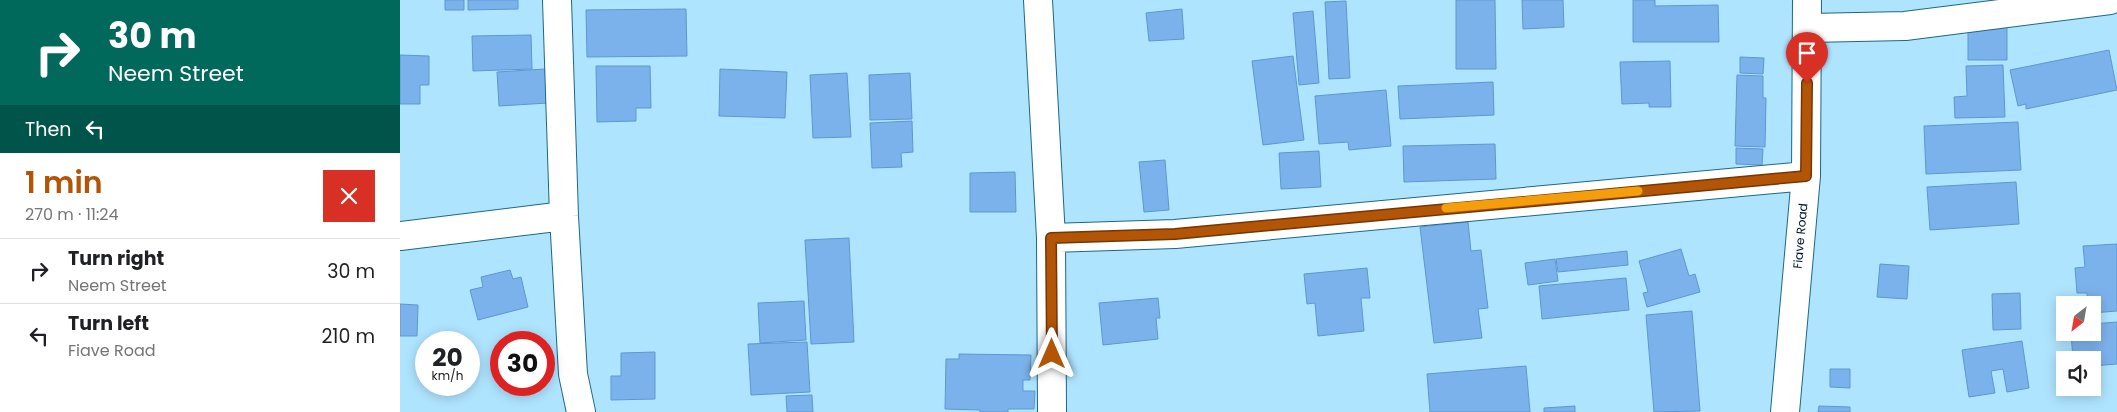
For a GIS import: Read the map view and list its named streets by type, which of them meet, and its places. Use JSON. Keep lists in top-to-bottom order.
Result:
{
  "streets": {
    "street": ["Fiave Road"]
  },
  "north": "bottom left",
  "page": {
    "turn": ["30 m", "Neem Street"],
    "then": "Then",
    "heading": ["1 min", "270 m · 11:24"],
    "list": [
      {
        "name": "Turn right",
        "note": "Neem Street",
        "value": "30 m"
      },
      {
        "name": "Turn left",
        "note": "Fiave Road",
        "value": "210 m"
      }
    ],
    "speed": "20 km/h",
    "limit": "30"
  }
}
